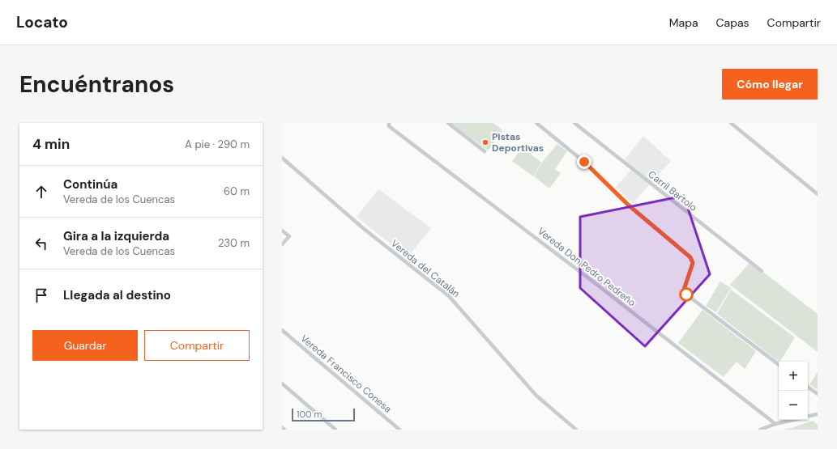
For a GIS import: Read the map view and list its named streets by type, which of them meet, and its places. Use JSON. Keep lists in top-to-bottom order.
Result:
{
  "streets": {
    "street": [
      "Carril Bartolo",
      "Vereda Don Pedro Pedreño",
      "Vereda del Catalán",
      "Vereda Francisco Conesa"
    ]
  },
  "places": ["Pistas Deportivas"],
  "scale_bar": "100 m",
  "page": {
    "header": "Locato",
    "nav": ["Mapa", "Capas", "Compartir"],
    "buttons": [
      "Cómo llegar",
      ["Guardar", "Compartir"]
    ],
    "title": "Encuéntranos",
    "heading": ["4 min", "A pie · 290 m"],
    "list": [
      ["Continúa", "Vereda de los Cuencas", "60 m"],
      ["Gira a la izquierda", "Vereda de los Cuencas", "230 m"],
      "Llegada al destino"
    ],
    "map_buttons": ["+", "−"],
    "scale": "100 m"
  }
}
